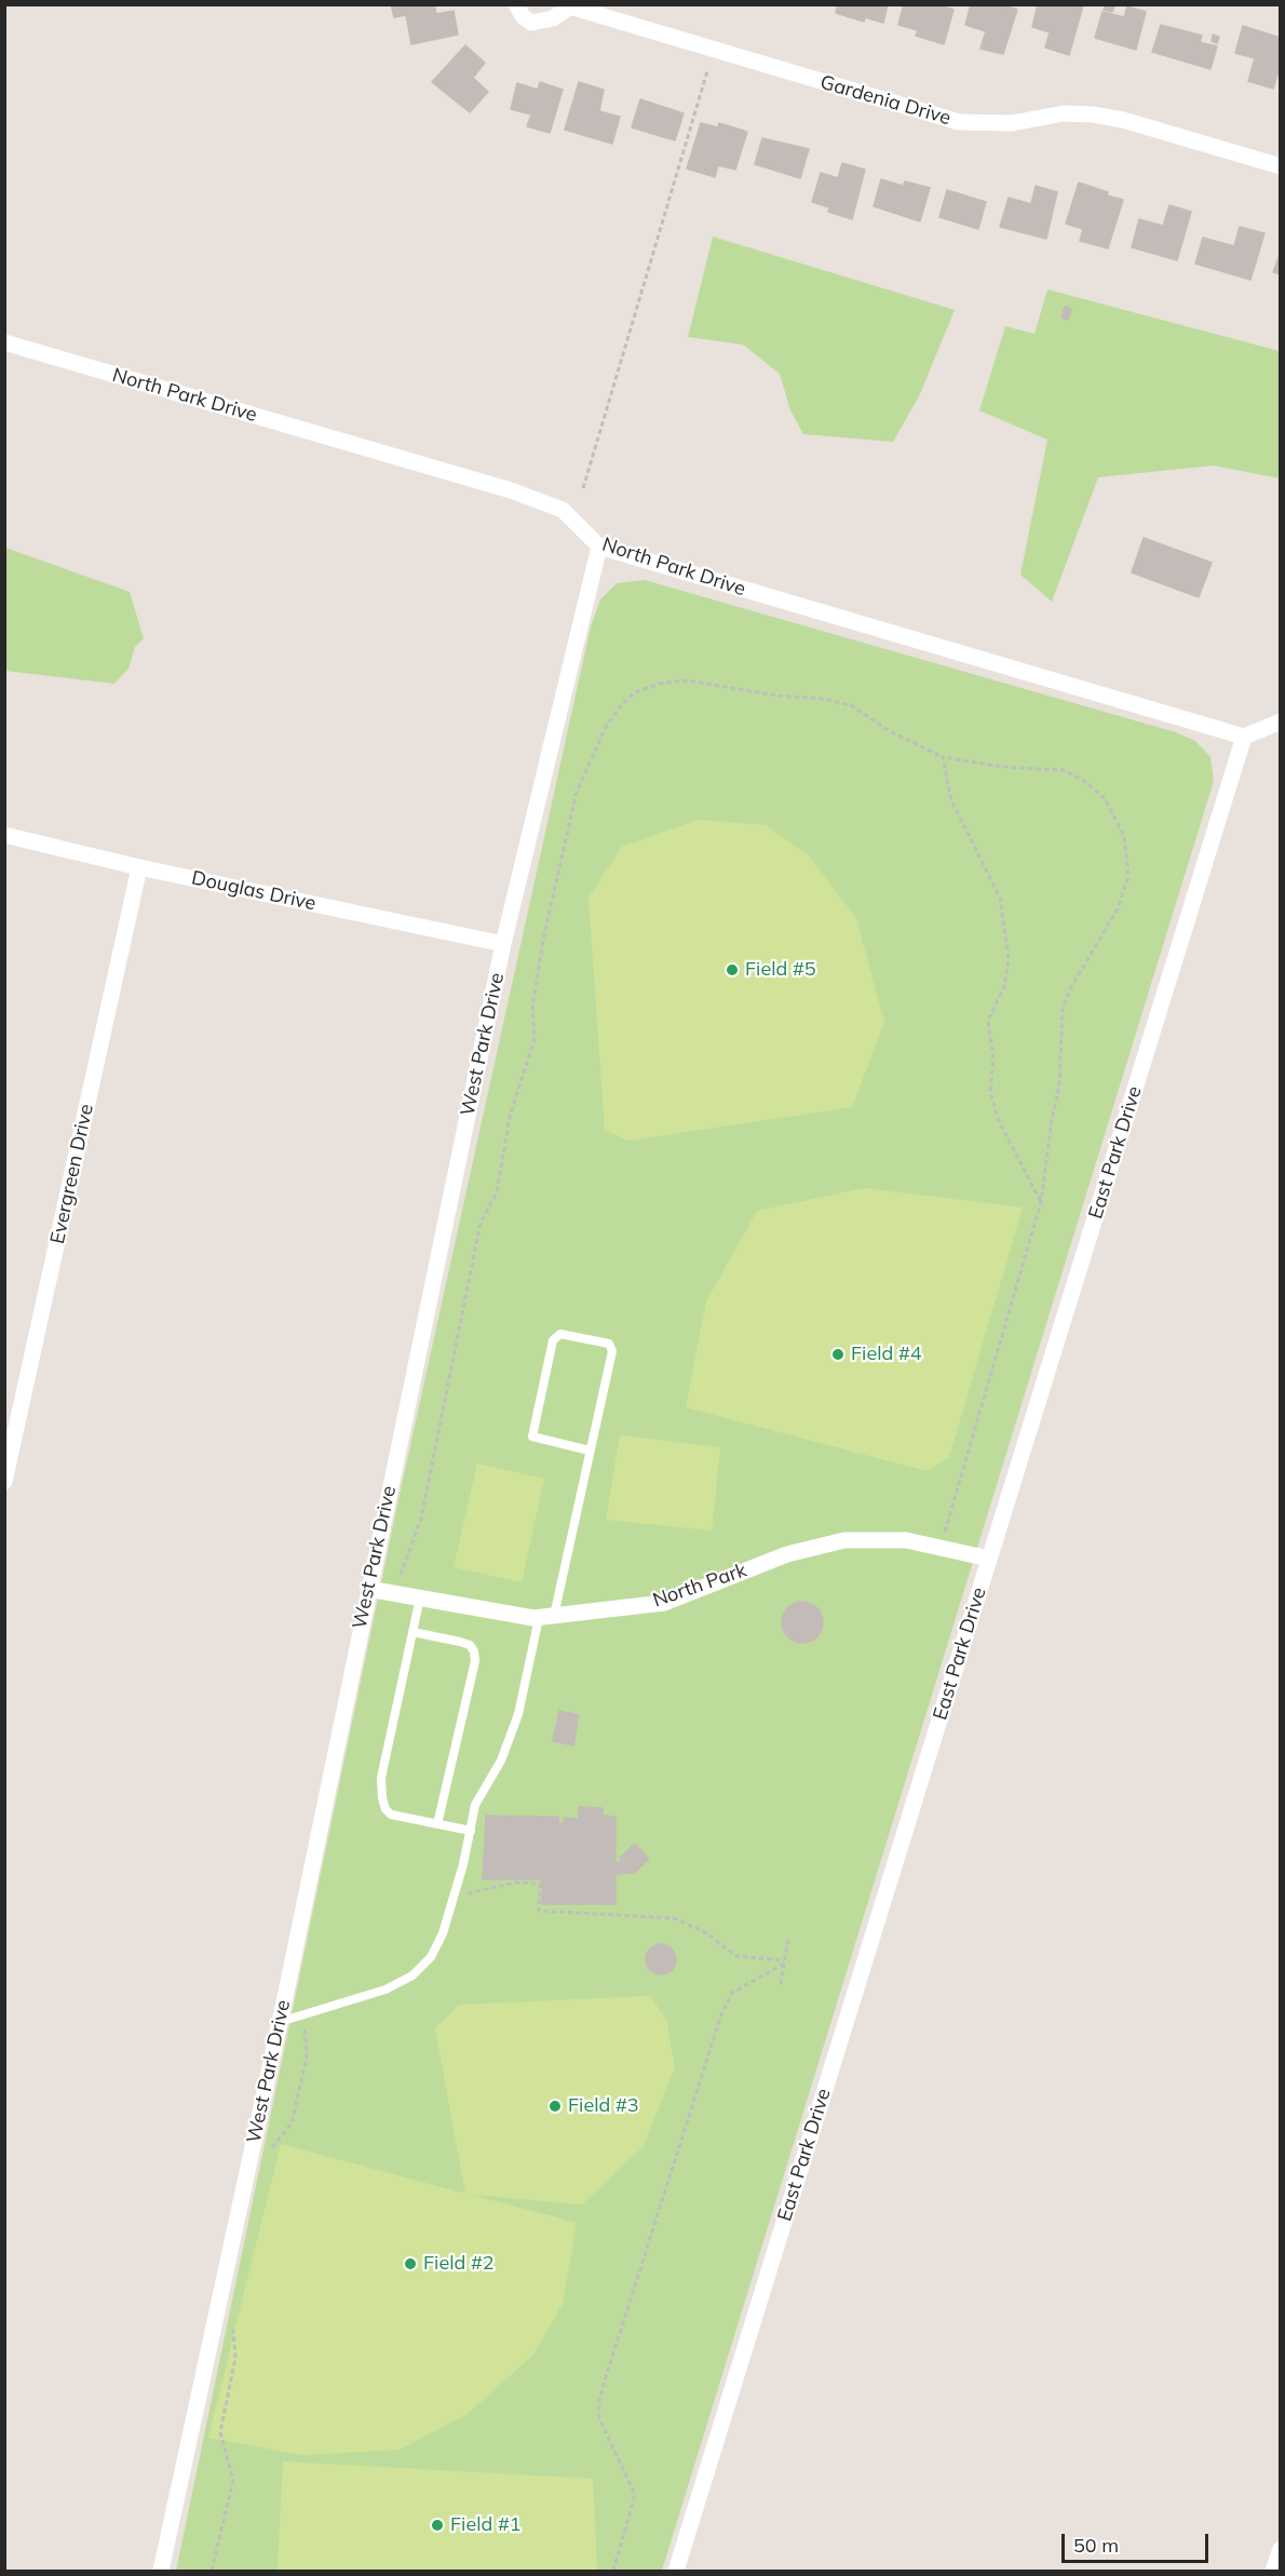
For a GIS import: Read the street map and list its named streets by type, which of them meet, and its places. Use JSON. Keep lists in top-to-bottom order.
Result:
{
  "streets": {
    "street": [
      "Gardenia Drive",
      "North Park Drive",
      "Douglas Drive",
      "West Park Drive",
      "East Park Drive",
      "Evergreen Drive",
      "North Park"
    ]
  },
  "crossings": [
    ["North Park Drive", "West Park Drive"],
    ["North Park Drive", "East Park Drive"],
    ["Douglas Drive", "West Park Drive"],
    ["Douglas Drive", "Evergreen Drive"],
    ["West Park Drive", "North Park"],
    ["East Park Drive", "North Park"]
  ],
  "places": [
    "Field #5",
    "Field #4",
    "Field #3",
    "Field #2",
    "Field #1"
  ],
  "scale_bar": "50 m"
}
